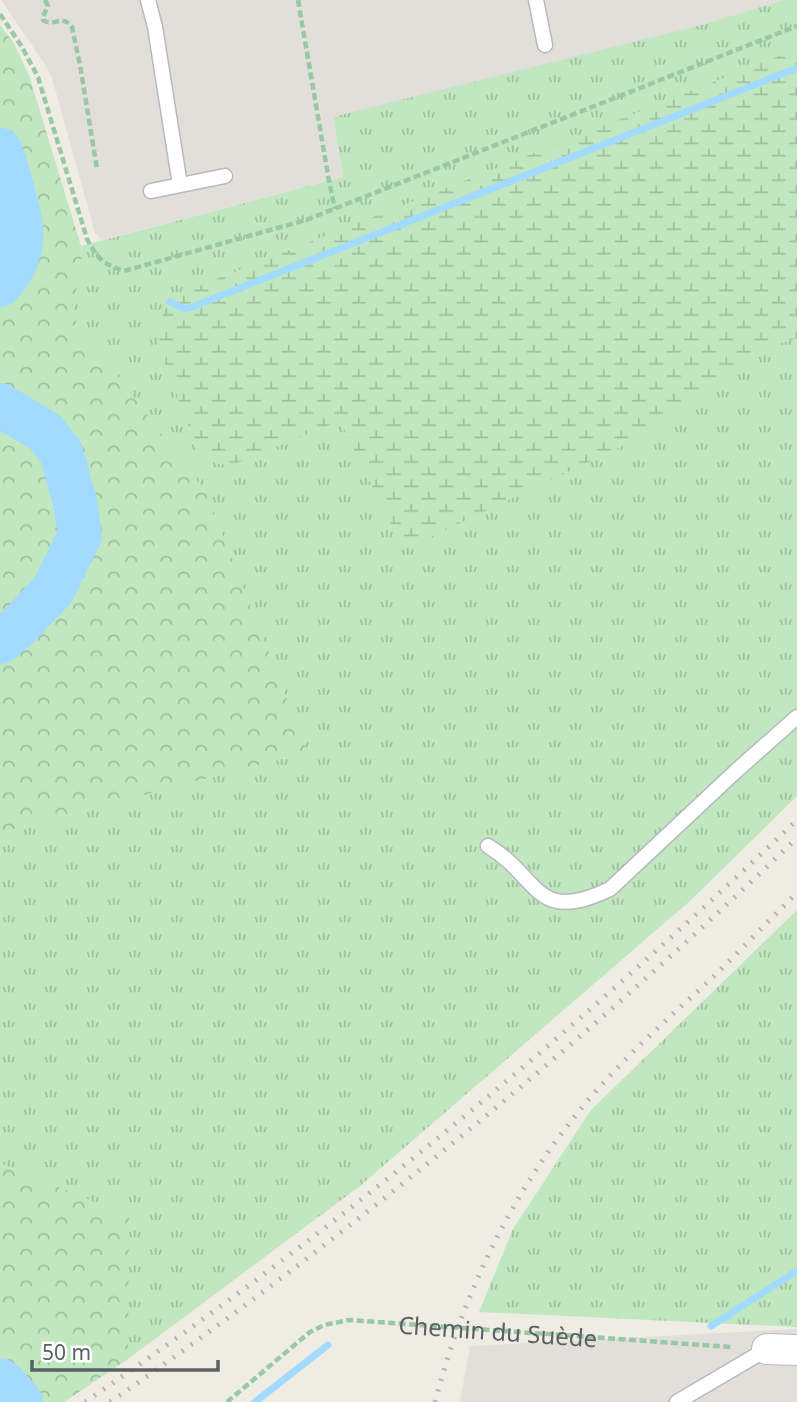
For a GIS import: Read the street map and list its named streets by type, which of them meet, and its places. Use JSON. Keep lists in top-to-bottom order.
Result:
{
  "streets": {
    "path": ["Chemin du Suède"]
  },
  "scale_bar": "50 m"
}
